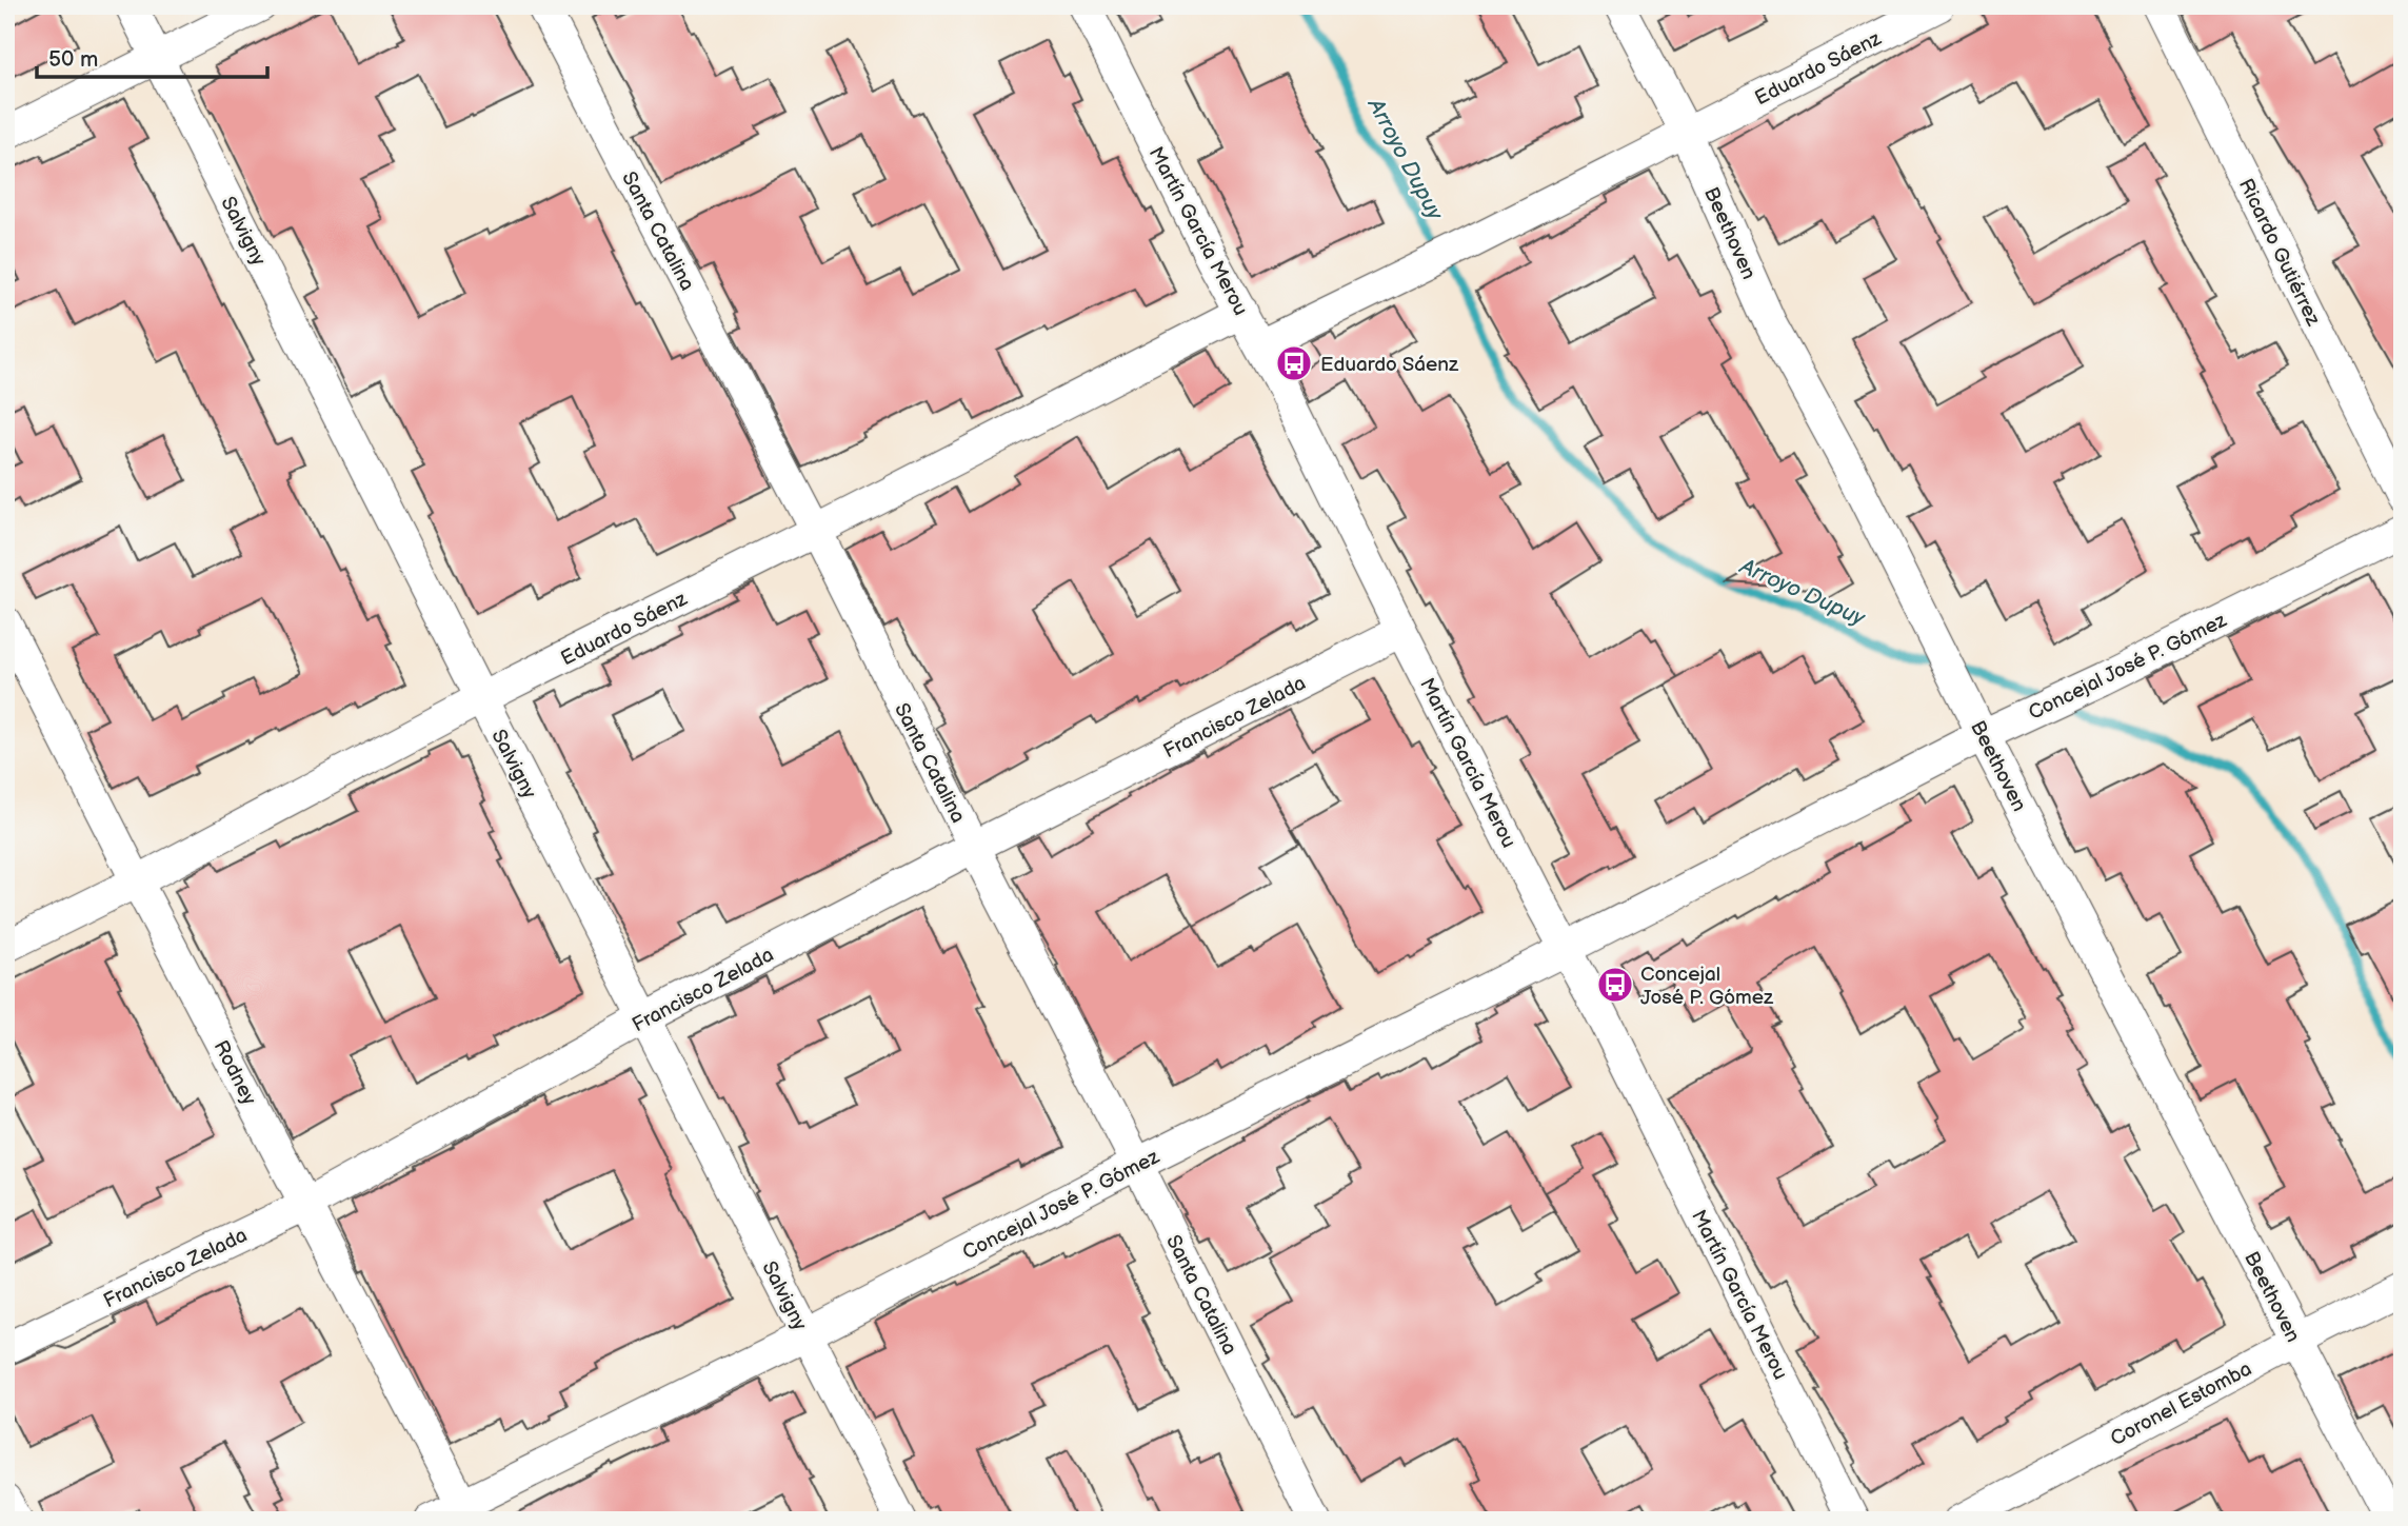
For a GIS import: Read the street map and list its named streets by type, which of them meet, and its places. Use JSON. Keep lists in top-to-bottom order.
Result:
{
  "streets": {
    "street": [
      "Eduardo Sáenz",
      "Salvigny",
      "Santa Catalina",
      "Martín García Merou",
      "Beethoven",
      "Ricardo Gutiérrez",
      "Concejal José P. Gómez",
      "Francisco Zelada",
      "Rodney",
      "Coronel Estomba"
    ]
  },
  "crossings": [
    ["Eduardo Sáenz", "Salvigny"],
    ["Eduardo Sáenz", "Santa Catalina"],
    ["Eduardo Sáenz", "Martín García Merou"],
    ["Eduardo Sáenz", "Beethoven"],
    ["Eduardo Sáenz", "Rodney"],
    ["Salvigny", "Concejal José P. Gómez"],
    ["Salvigny", "Francisco Zelada"],
    ["Santa Catalina", "Concejal José P. Gómez"],
    ["Santa Catalina", "Francisco Zelada"],
    ["Martín García Merou", "Concejal José P. Gómez"],
    ["Martín García Merou", "Francisco Zelada"],
    ["Beethoven", "Concejal José P. Gómez"],
    ["Beethoven", "Coronel Estomba"],
    ["Concejal José P. Gómez", "Rodney"],
    ["Francisco Zelada", "Rodney"]
  ],
  "water": ["Arroyo Dupuy"],
  "places": {
    "bus stop": ["Eduardo Sáenz", "Concejal José P. Gómez"]
  },
  "scale_bar": "50 m"
}
